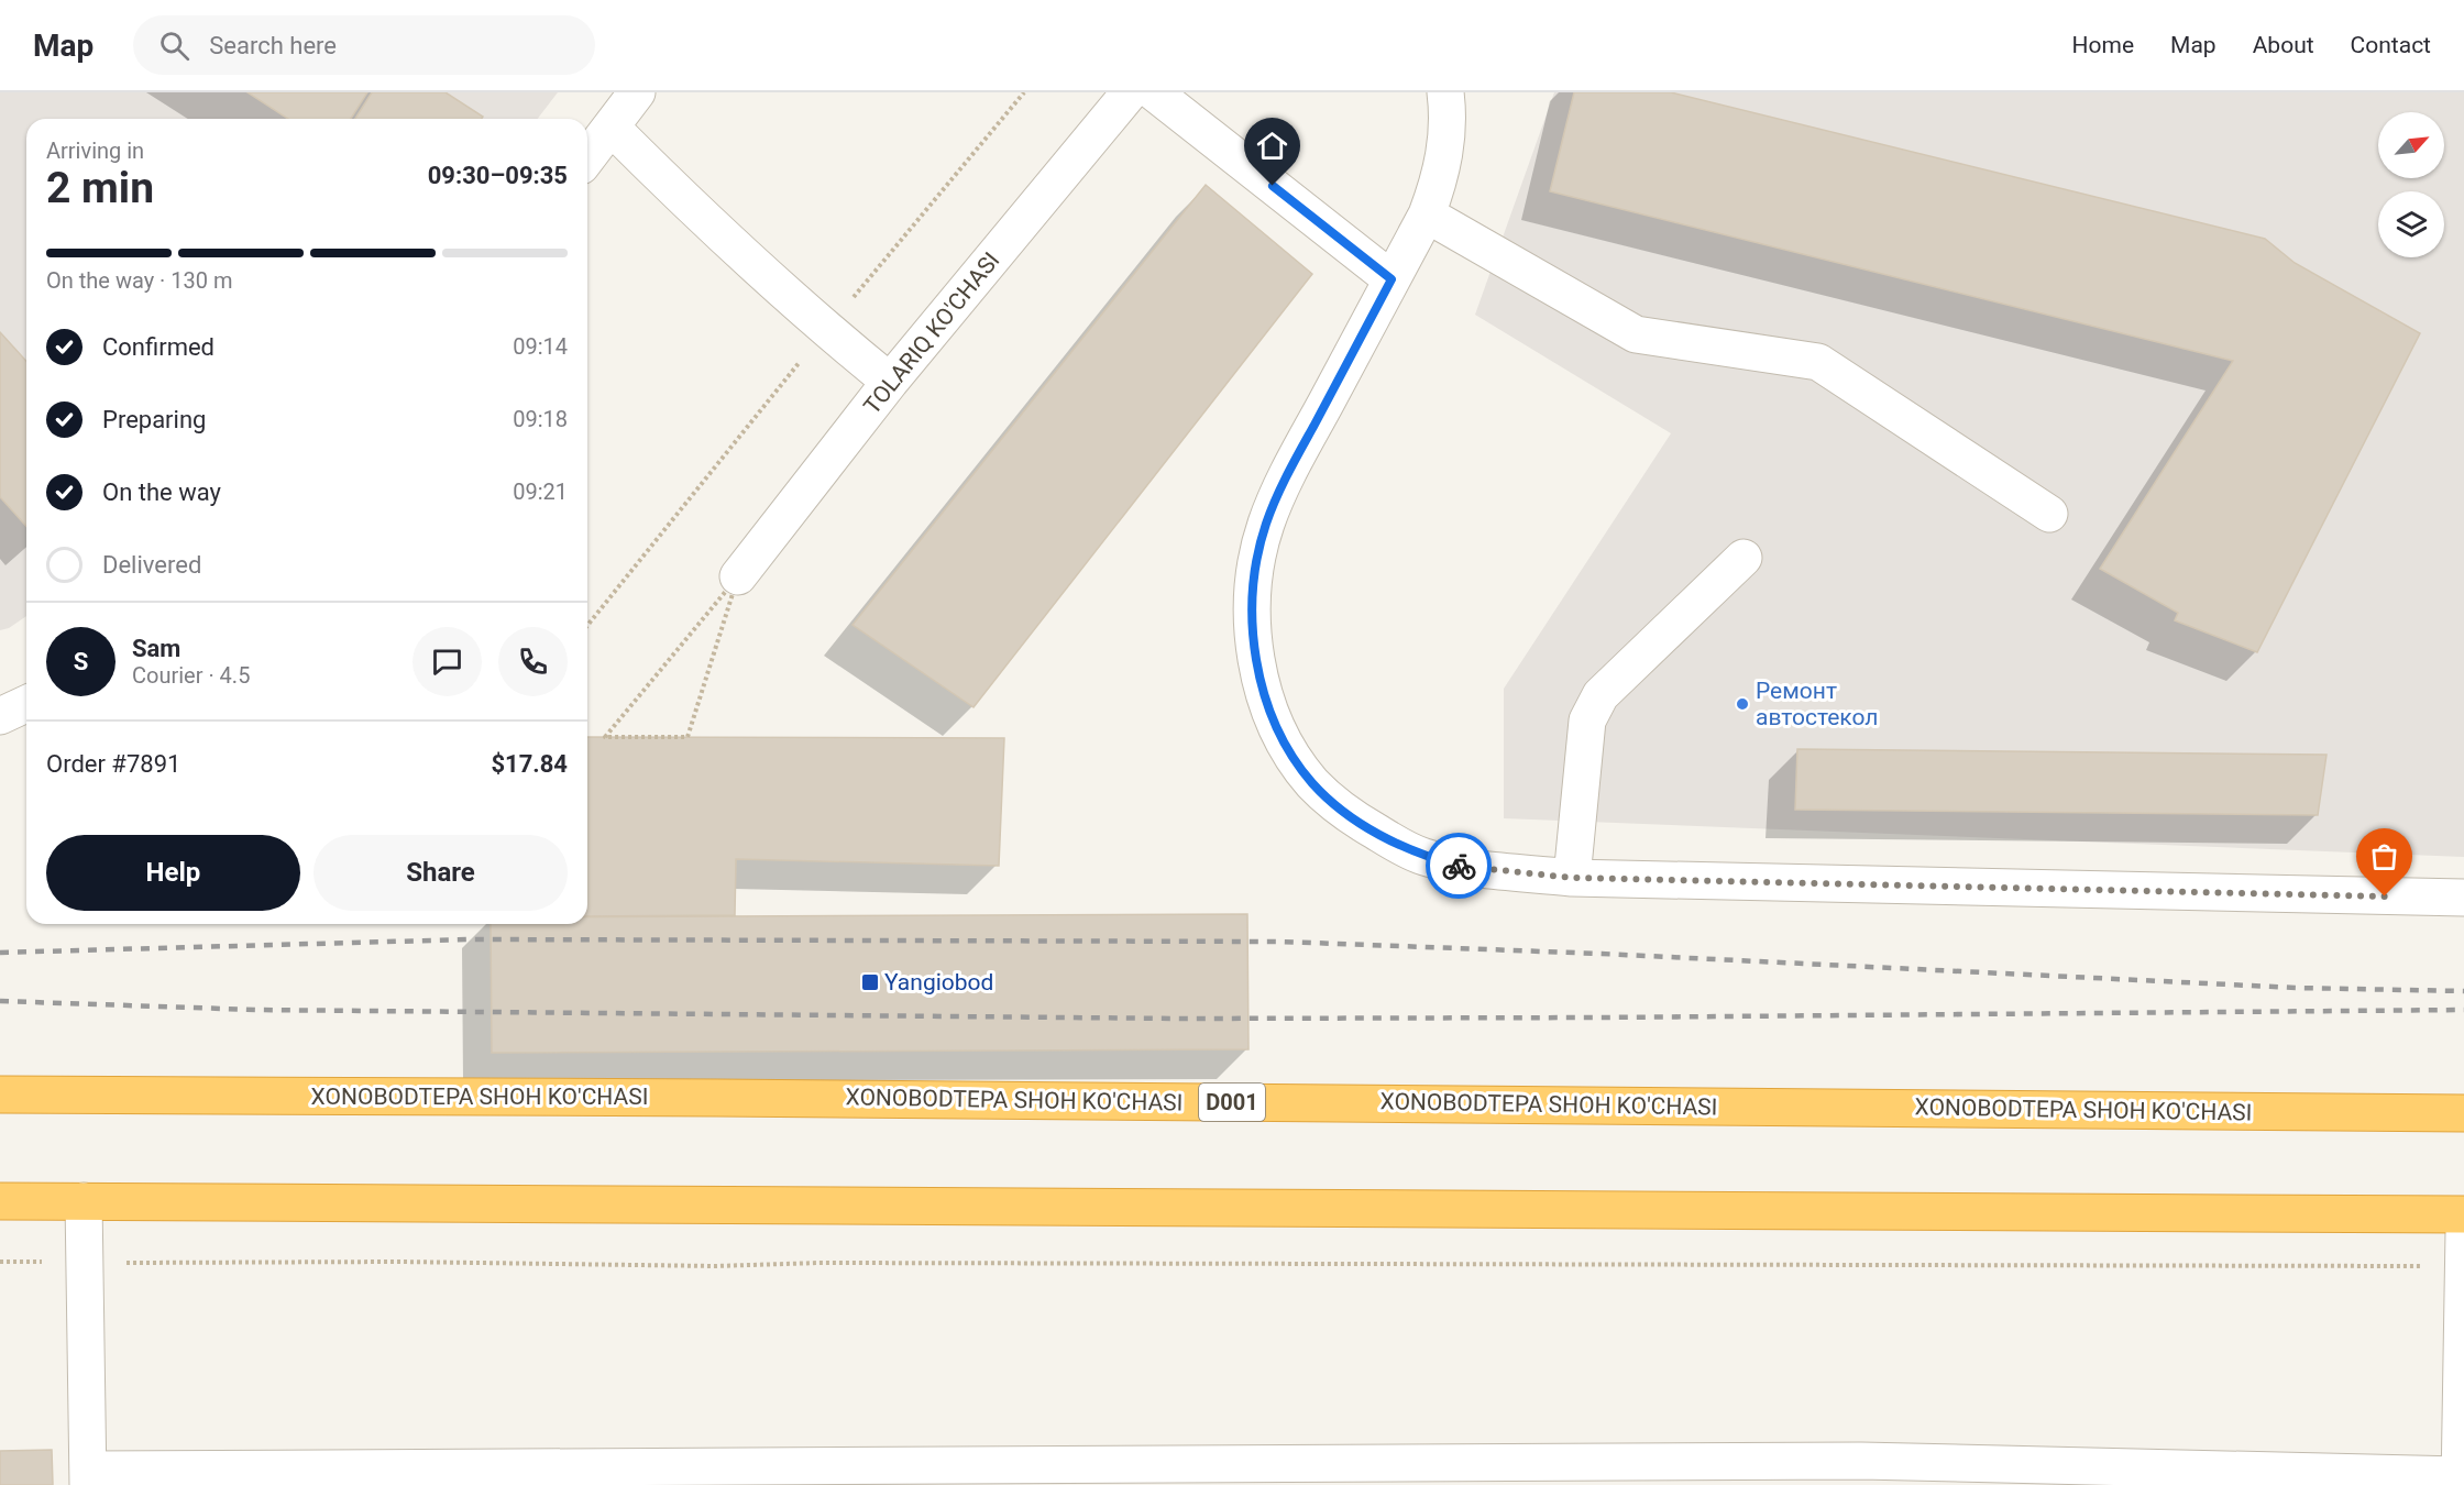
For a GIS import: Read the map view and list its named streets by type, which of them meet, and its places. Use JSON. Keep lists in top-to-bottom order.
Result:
{
  "streets": {
    "highway": ["XONOBODTEPA SHOH KO'CHASI", "D001"],
    "street": ["TOLARIQ KO'CHASI"]
  },
  "places": {
    "other": ["Ремонт автостекол"],
    "transit": ["Yangiobod"]
  },
  "north": "top right",
  "page": {
    "header": "Map",
    "search": "Search here",
    "nav": [
      "Home",
      "Map",
      "About",
      "Contact"
    ],
    "heading": ["2 min", "Arriving in", "09:30–09:35"],
    "panel": [
      "Sam",
      "Courier · 4.5",
      "Order #7891",
      "$17.84"
    ],
    "bar": "On the way · 130 m",
    "list": [
      ["Confirmed", "09:14"],
      ["Preparing", "09:18"],
      ["On the way", "09:21"],
      "Delivered"
    ],
    "round": "S",
    "buttons": ["Help", "Share"]
  }
}
